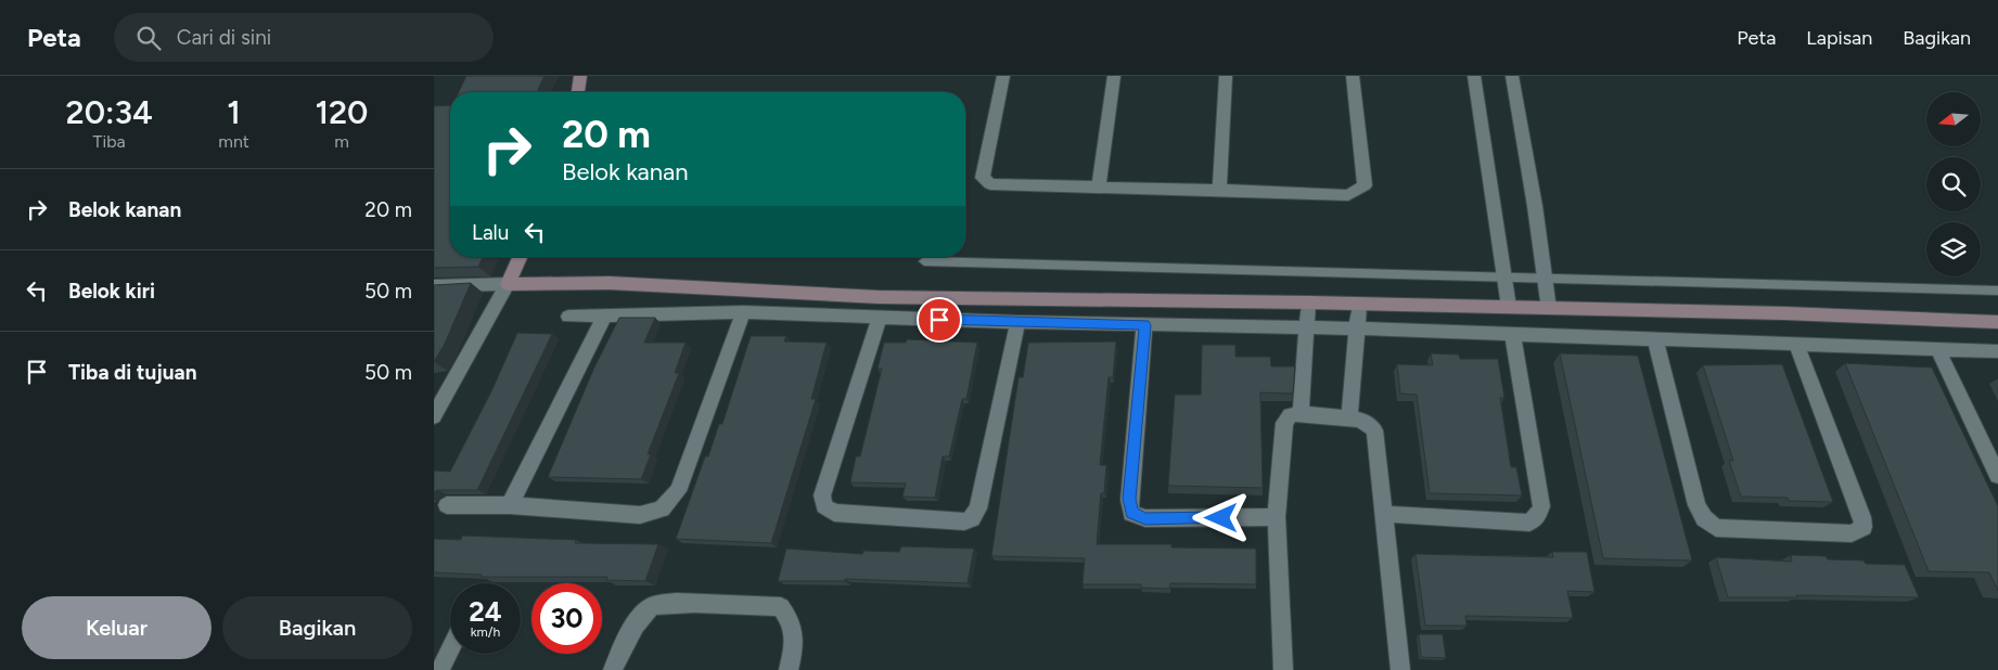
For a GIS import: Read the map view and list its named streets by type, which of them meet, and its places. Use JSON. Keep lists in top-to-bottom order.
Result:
{
  "north": "left",
  "page": {
    "header": "Peta",
    "search": "Cari di sini",
    "nav": ["Peta", "Lapisan", "Bagikan"],
    "eta": [
      "20:34",
      "Tiba",
      "1",
      "mnt",
      "120",
      "m"
    ],
    "turn": ["20 m", "Belok kanan"],
    "list": [
      {
        "name": "Belok kanan",
        "value": "20 m"
      },
      {
        "name": "Belok kiri",
        "value": "50 m"
      },
      {
        "name": "Tiba di tujuan",
        "value": "50 m"
      }
    ],
    "then": "Lalu",
    "speed": "24 km/h",
    "limit": "30",
    "buttons": ["Keluar", "Bagikan"]
  }
}
